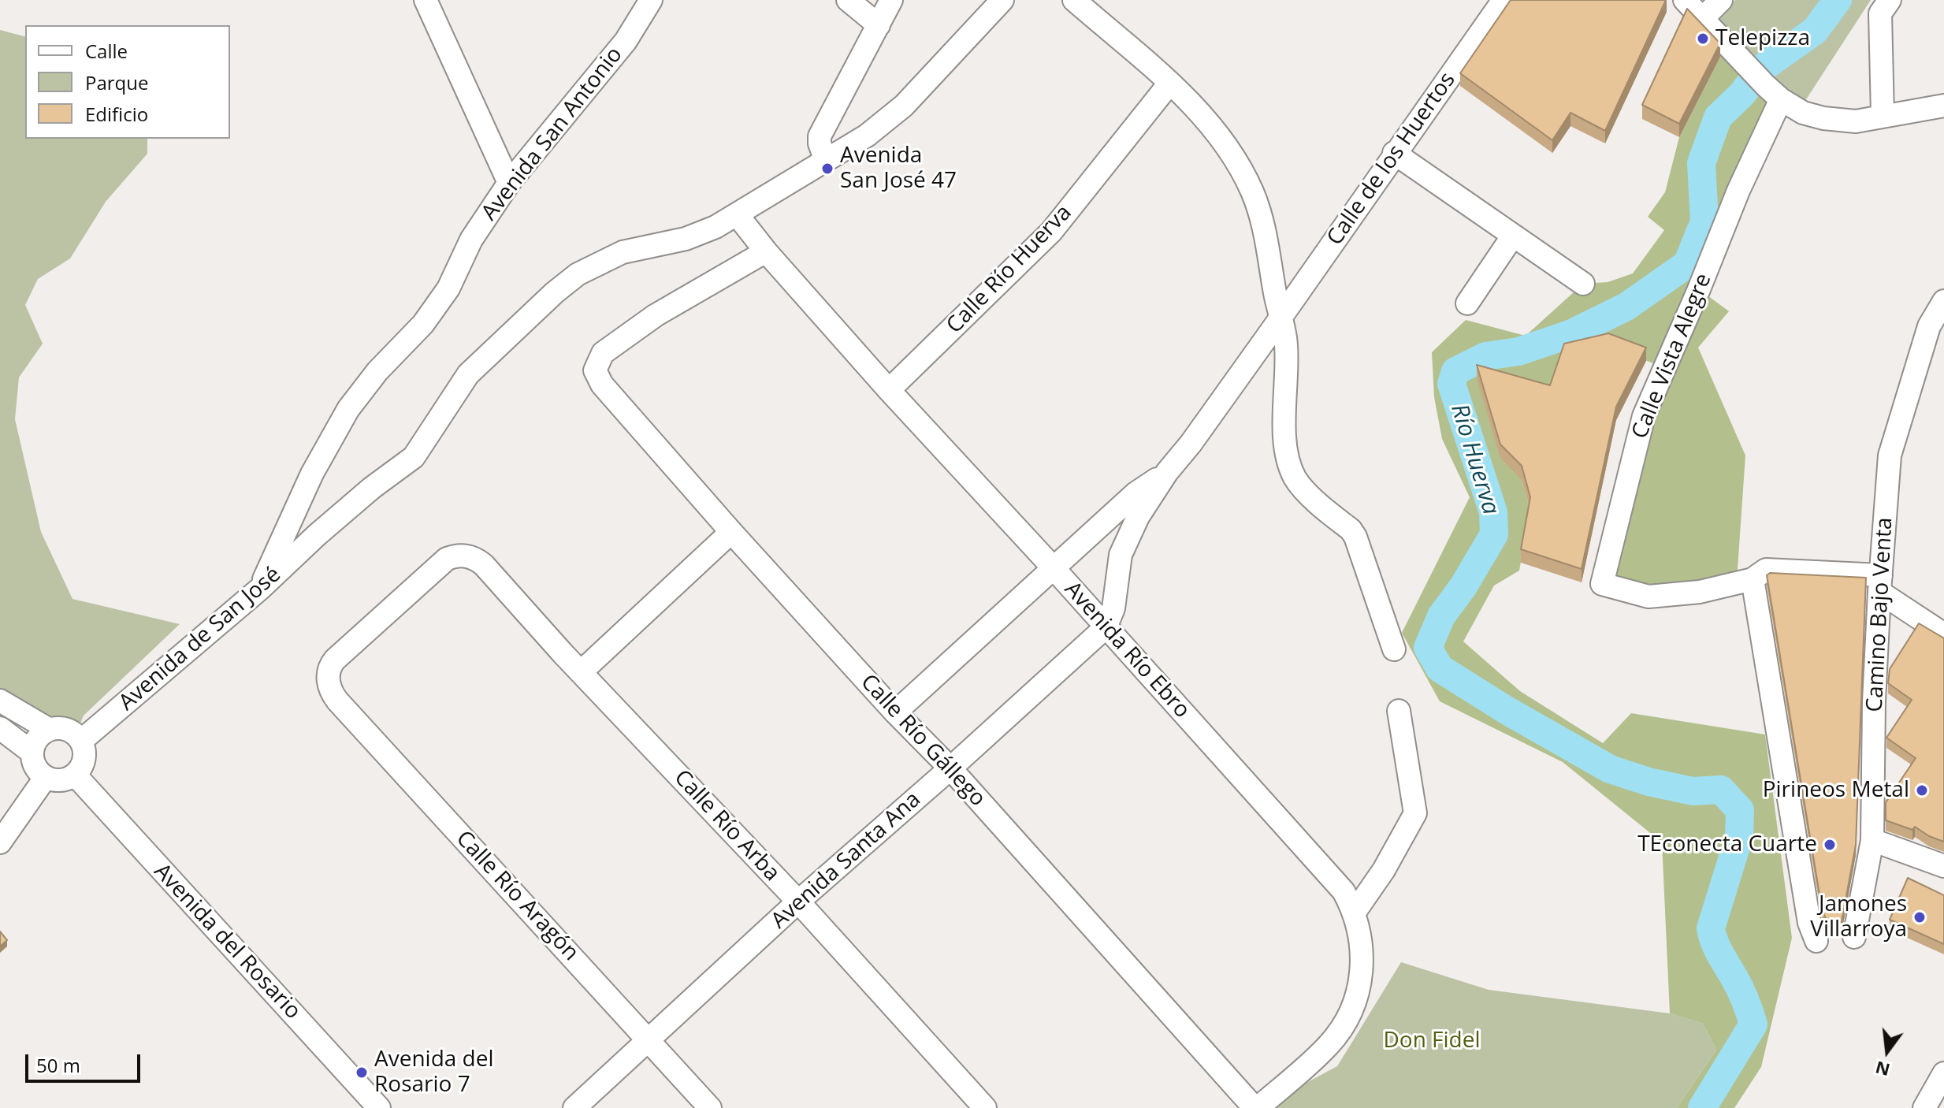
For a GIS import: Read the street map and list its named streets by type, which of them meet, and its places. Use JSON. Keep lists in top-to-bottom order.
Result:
{
  "streets": {
    "street": [
      "Avenida San Antonio",
      "Calle de los Huertos",
      "Calle Río Huerva",
      "Calle Vista Alegre",
      "Camino Bajo Venta",
      "Avenida de San José",
      "Avenida Río Ebro",
      "Calle Río Gállego",
      "Calle Río Arba",
      "Avenida Santa Ana",
      "Calle Río Aragón",
      "Avenida del Rosario"
    ]
  },
  "crossings": [
    ["Avenida San Antonio", "Avenida de San José"],
    ["Calle Río Huerva", "Avenida Río Ebro"],
    ["Calle Vista Alegre", "Camino Bajo Venta"],
    ["Avenida de San José", "Avenida Río Ebro"],
    ["Avenida de San José", "Avenida del Rosario"],
    ["Avenida Río Ebro", "Calle Río Gállego"],
    ["Avenida Río Ebro", "Avenida Santa Ana"],
    ["Calle Río Gállego", "Avenida Santa Ana"],
    ["Calle Río Arba", "Avenida Santa Ana"],
    ["Calle Río Arba", "Calle Río Aragón"],
    ["Avenida Santa Ana", "Calle Río Aragón"]
  ],
  "water": ["Río Huerva"],
  "parks": ["Don Fidel"],
  "places": [
    "Telepizza",
    "Avenida San José 47",
    "Pirineos Metal",
    "TEconecta Cuarte",
    "Jamones Villarroya",
    "Avenida del Rosario 7"
  ],
  "legend": ["Calle", "Parque", "Edificio"],
  "scale_bar": "50 m",
  "north": "bottom"
}
